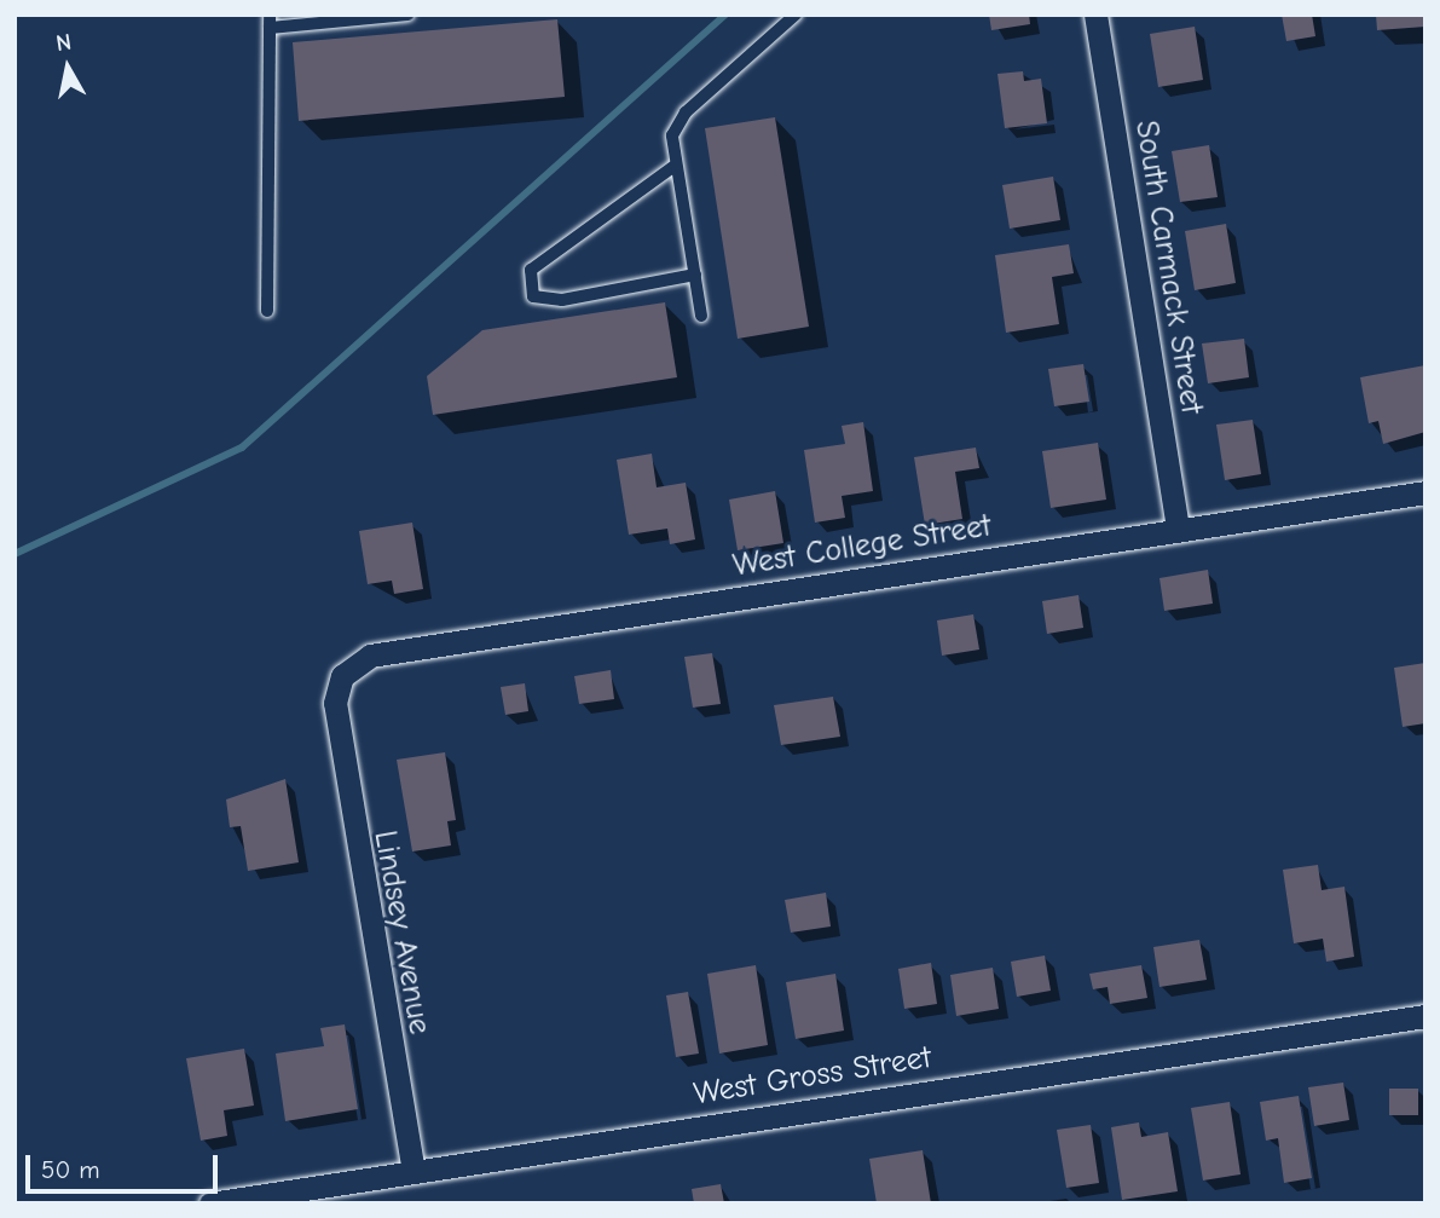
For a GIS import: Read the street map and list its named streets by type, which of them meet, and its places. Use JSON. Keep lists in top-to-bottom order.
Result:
{
  "streets": {
    "street": [
      "South Carmack Street",
      "West College Street",
      "Lindsey Avenue",
      "West Gross Street"
    ]
  },
  "crossings": [
    ["South Carmack Street", "West College Street"],
    ["West College Street", "Lindsey Avenue"],
    ["Lindsey Avenue", "West Gross Street"]
  ],
  "scale_bar": "50 m",
  "north": "top"
}
